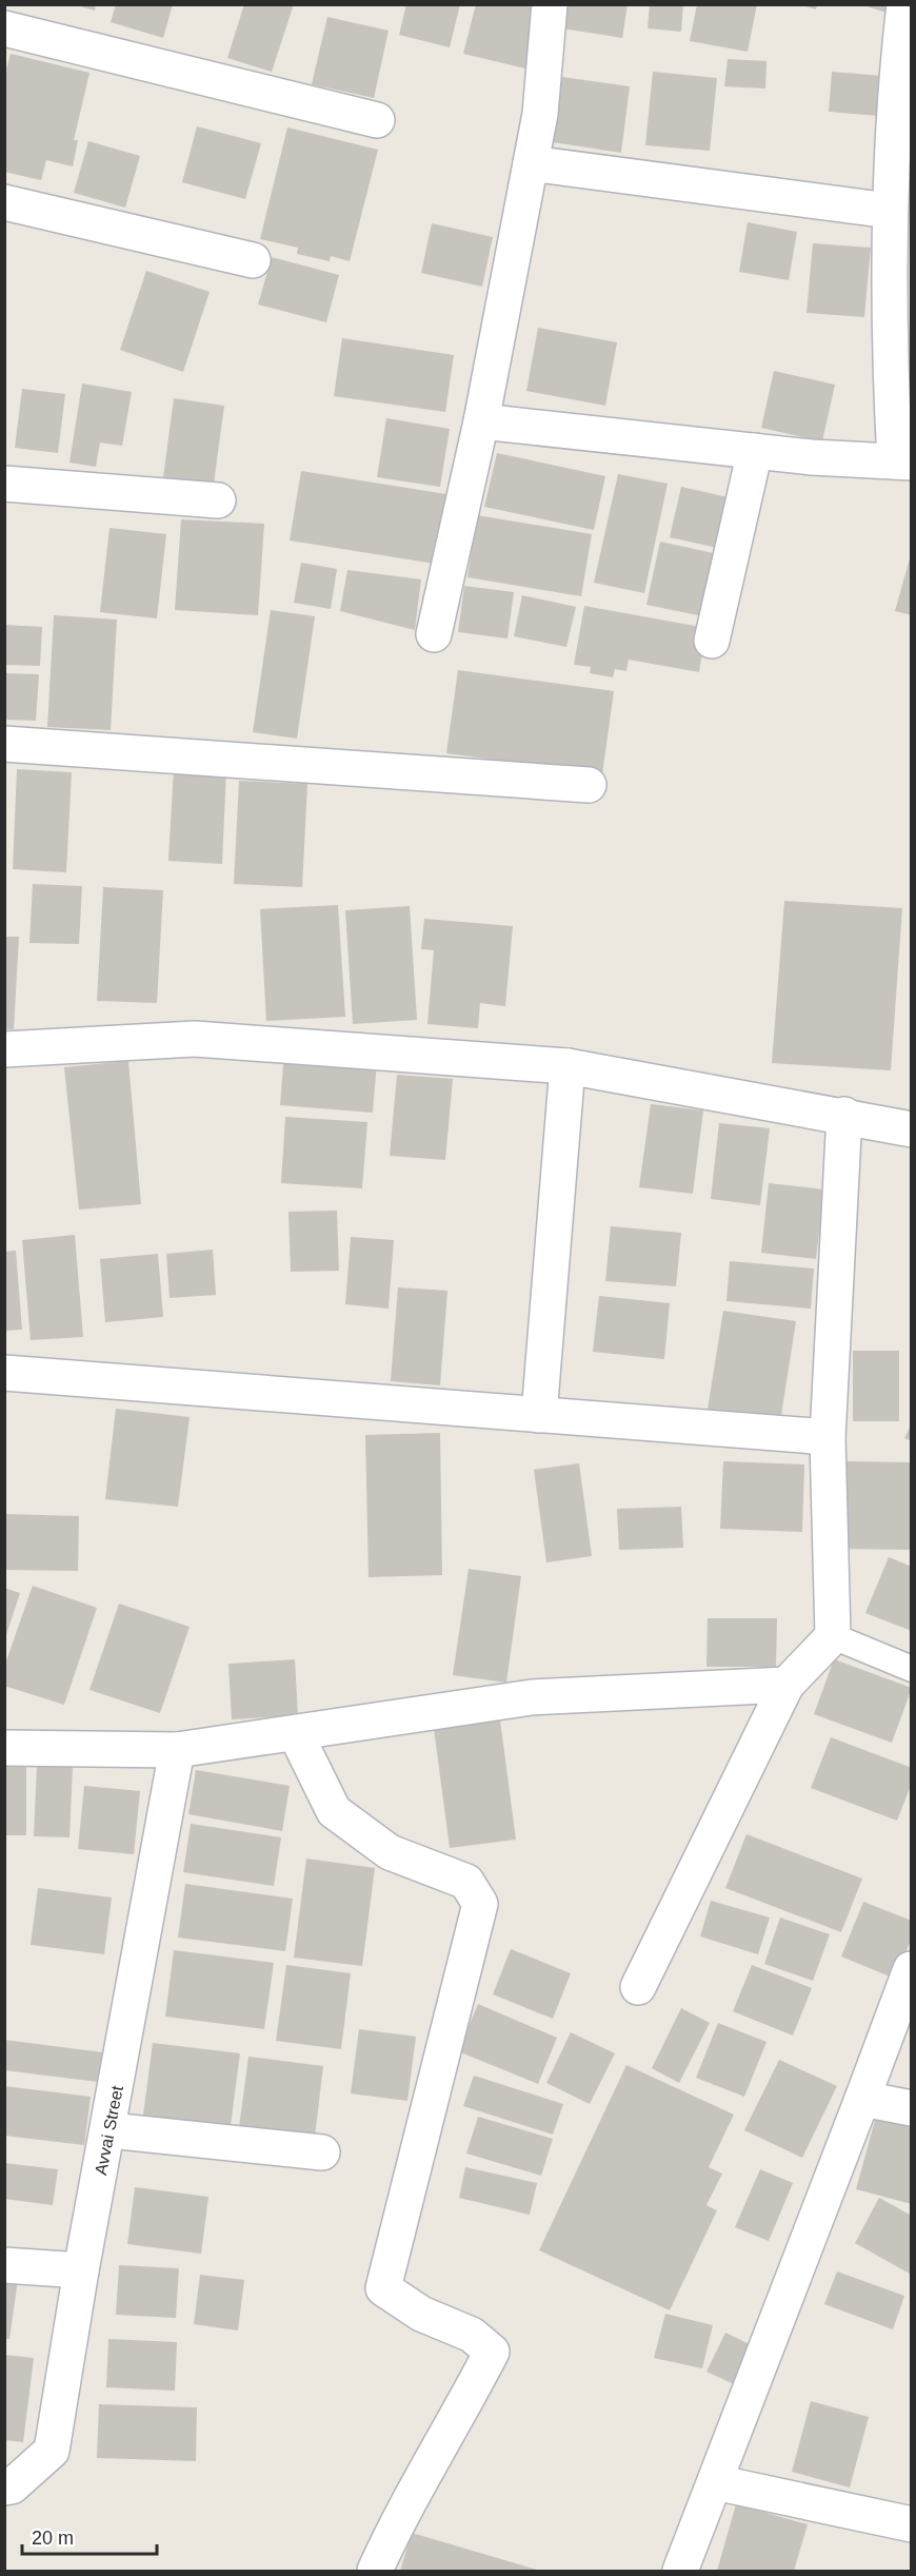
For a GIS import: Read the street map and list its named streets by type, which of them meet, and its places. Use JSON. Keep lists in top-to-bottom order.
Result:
{
  "streets": {
    "street": ["Avvai Street"]
  },
  "scale_bar": "20 m"
}
